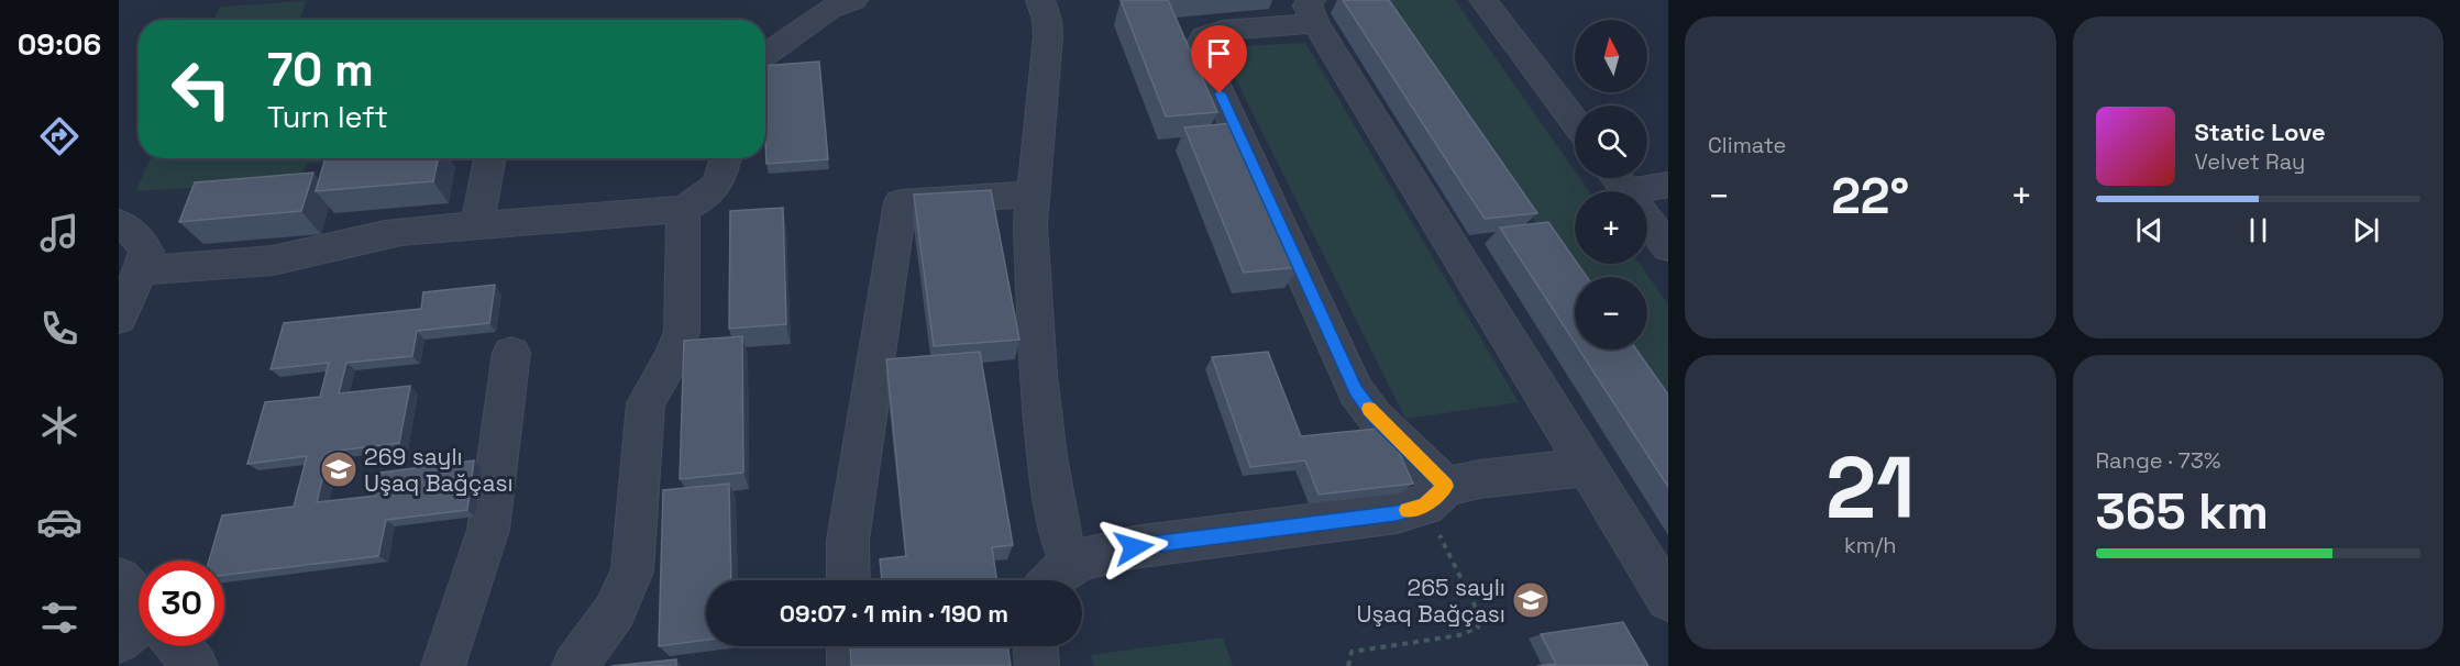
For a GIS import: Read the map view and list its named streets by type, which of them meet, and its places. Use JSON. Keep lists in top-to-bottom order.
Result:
{
  "places": {
    "school or university": ["269 saylı Uşaq Bağçası", "265 saylı Uşaq Bağçası"]
  },
  "north": "top",
  "page": {
    "tabs": "09:06",
    "tile": [
      "Climate",
      ["21", "km/h"],
      ["Range · 73%", "365 km"]
    ],
    "map_buttons": ["+", "−"],
    "turn": ["70 m", "Turn left"],
    "song": ["Static Love", "Velvet Ray"],
    "heat": ["−", "22°", "+"],
    "limit": "30",
    "trip": "09:07 · 1 min · 190 m"
  }
}
